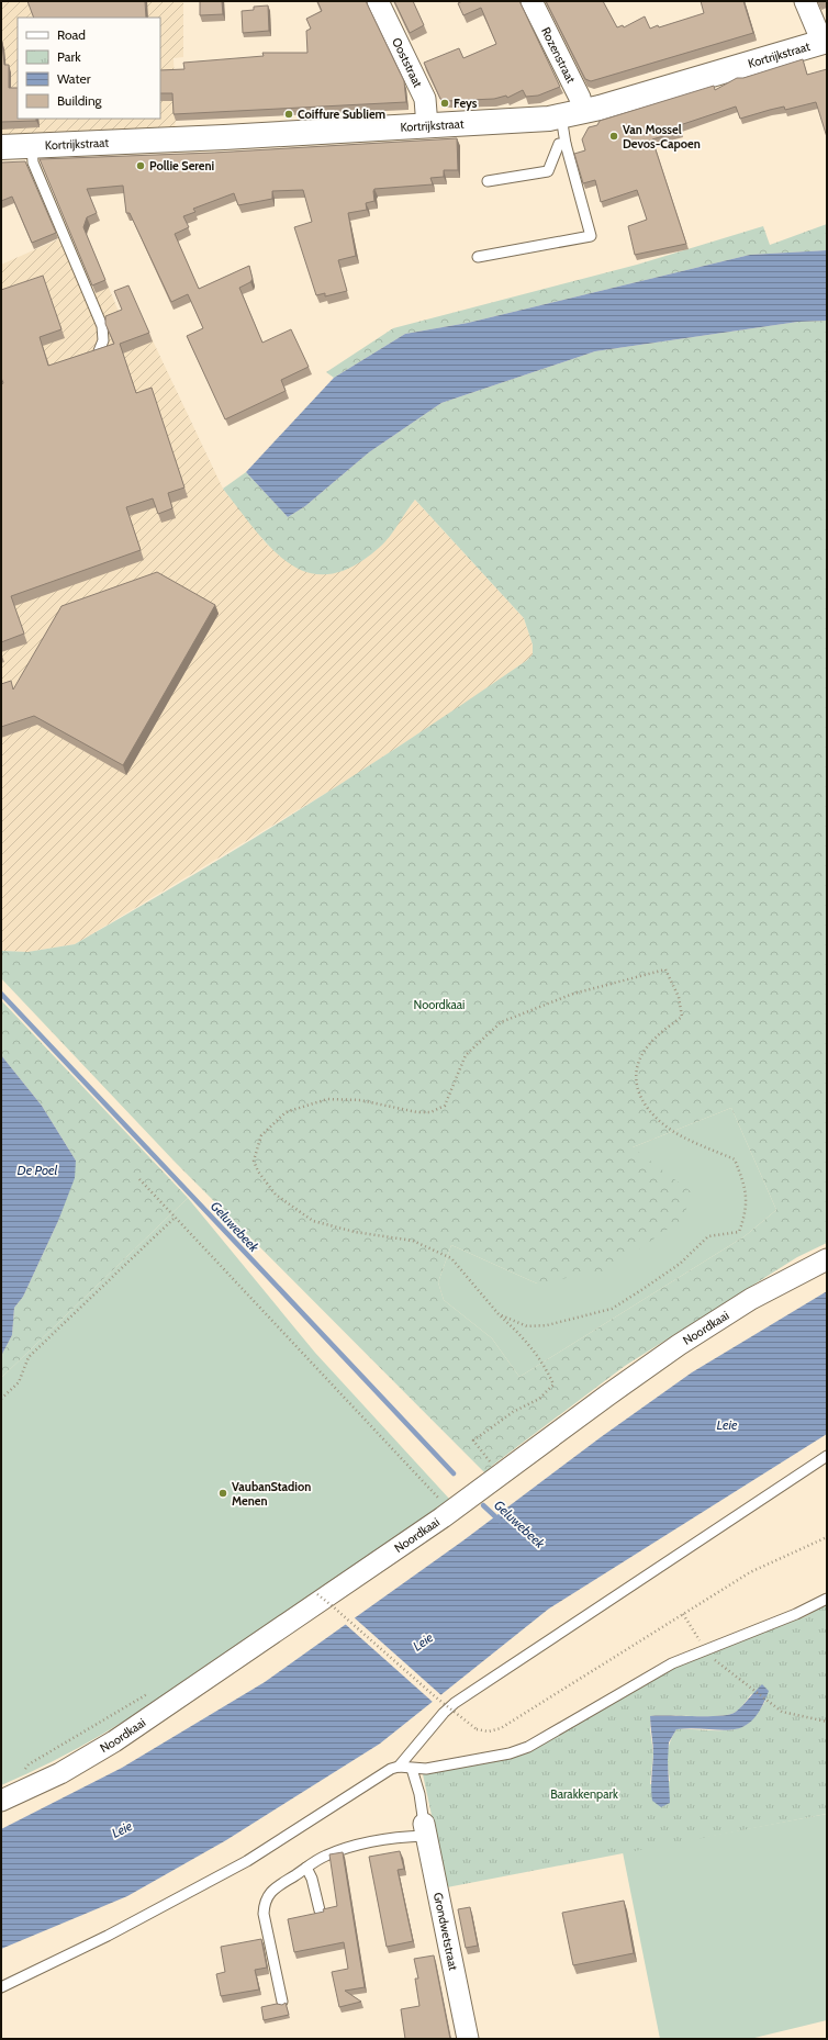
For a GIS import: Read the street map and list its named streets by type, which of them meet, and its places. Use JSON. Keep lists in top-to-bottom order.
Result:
{
  "streets": {
    "street": [
      "Kortrijkstraat",
      "Rozenstraat",
      "Ooststraat",
      "Noordkaai",
      "Grondwetstraat"
    ]
  },
  "crossings": [
    ["Kortrijkstraat", "Rozenstraat"],
    ["Kortrijkstraat", "Ooststraat"]
  ],
  "water": ["De Poel", "Geluwebeek", "Leie"],
  "parks": ["Noordkaai", "Barakkenpark"],
  "places": [
    "Feys",
    "Coiffure Subliem",
    "Van Mossel Devos-Capoen",
    "Pollie Sereni",
    "VaubanStadion Menen"
  ],
  "legend": [
    "Road",
    "Park",
    "Water",
    "Building"
  ]
}
